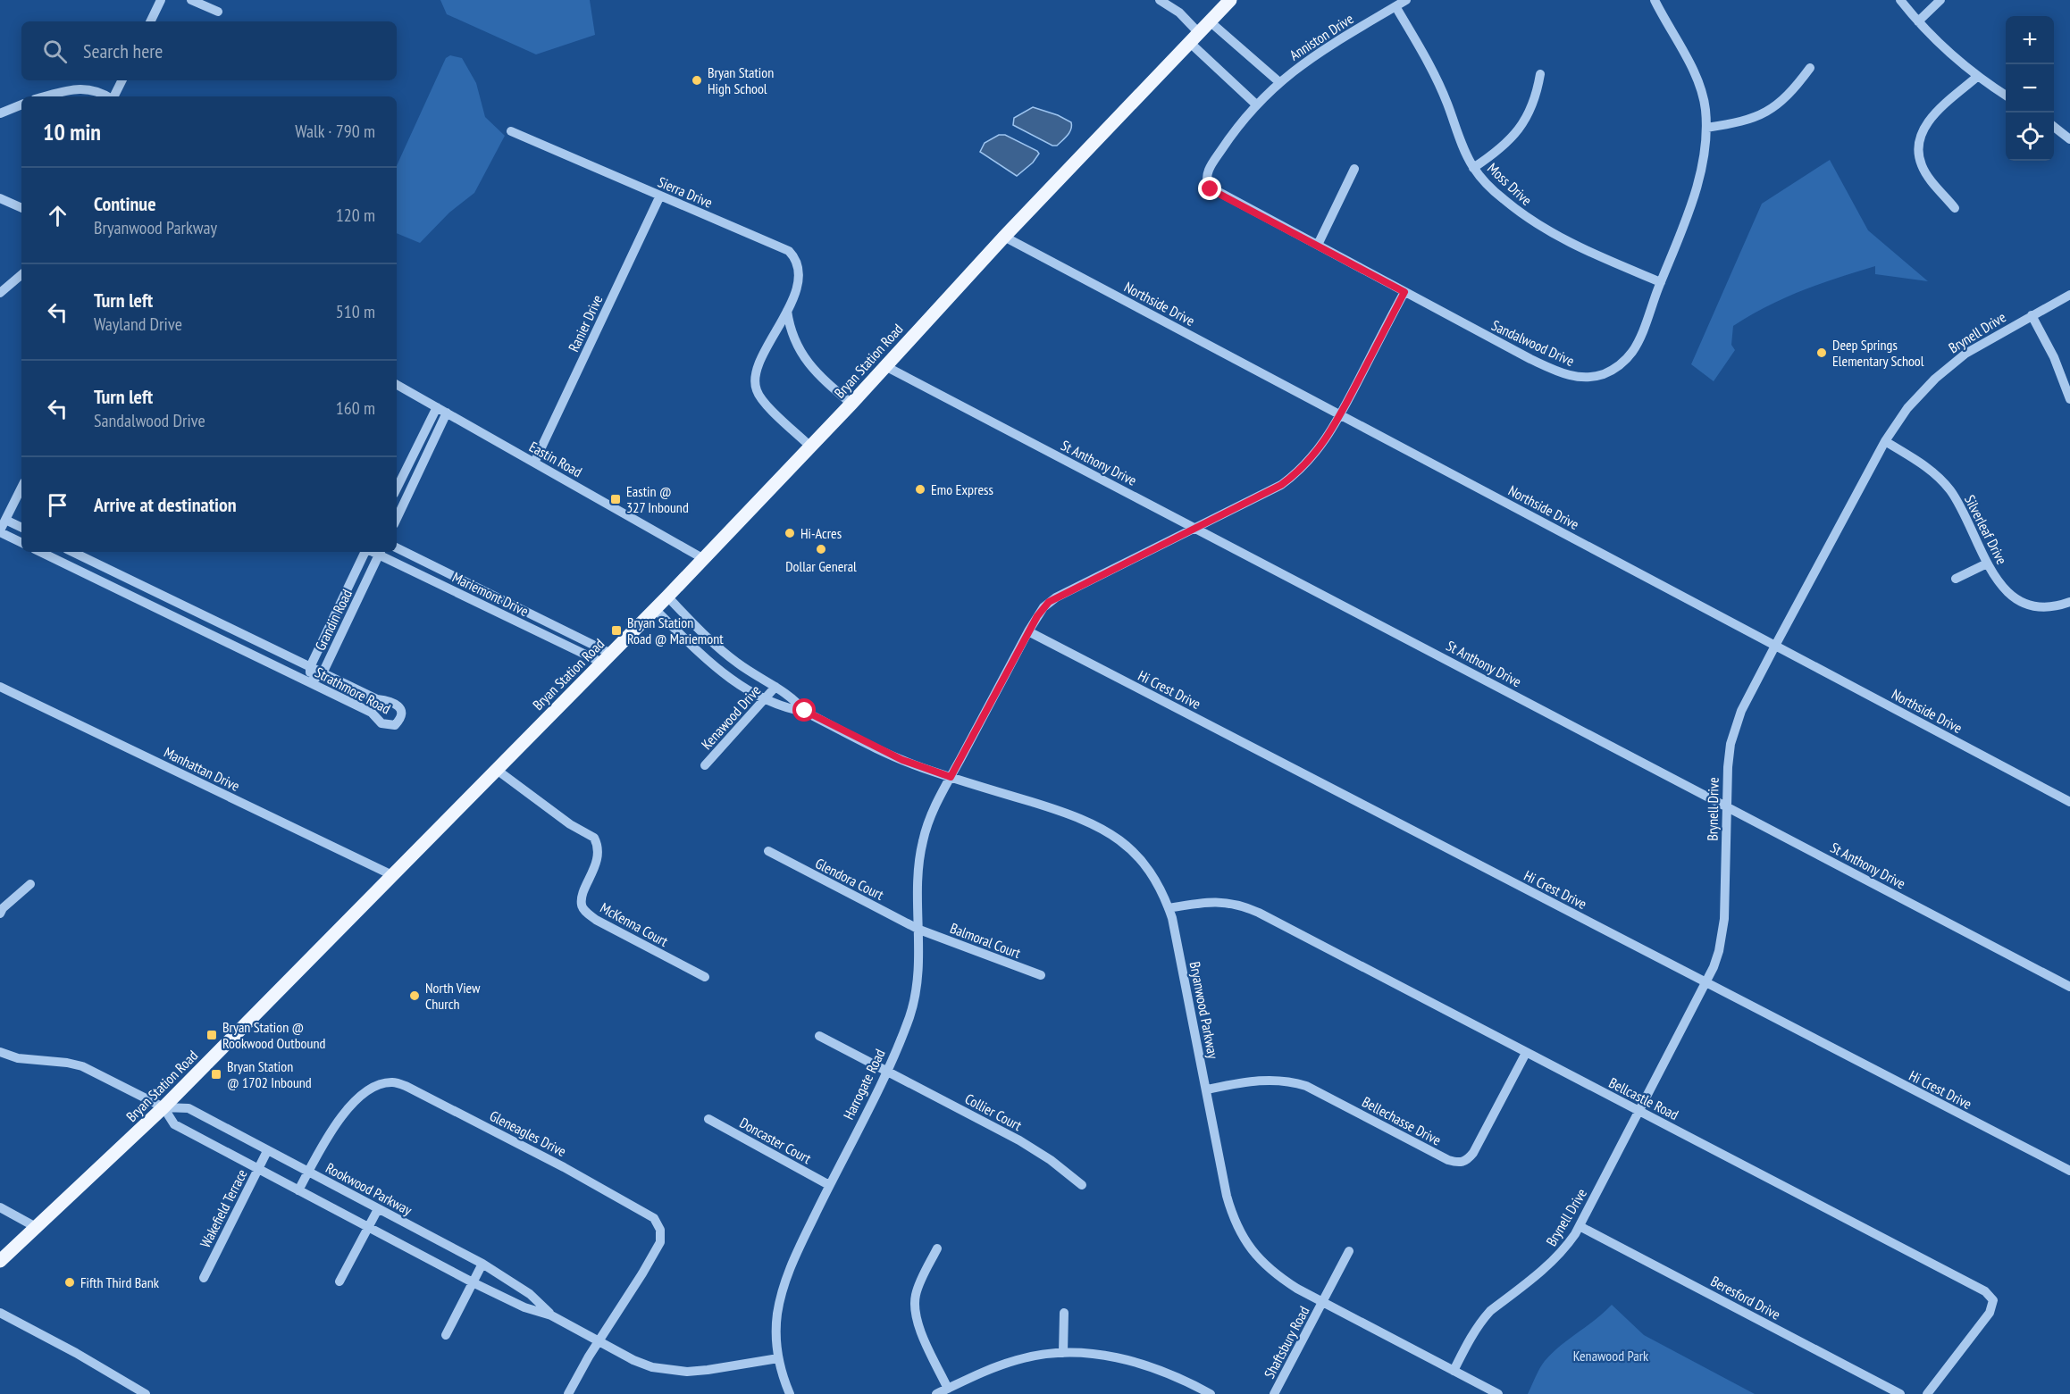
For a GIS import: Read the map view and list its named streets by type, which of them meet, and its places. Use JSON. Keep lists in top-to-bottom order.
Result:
{
  "streets": {
    "main road": ["Bryan Station Road"],
    "street": [
      "Anniston Drive",
      "Moss Drive",
      "Sierra Drive",
      "Northside Drive",
      "Ranier Drive",
      "Brynell Drive",
      "Sandalwood Drive",
      "Eastin Road",
      "St Anthony Drive",
      "Silverleaf Drive",
      "Mariemont Drive",
      "Grandin Road",
      "Hi Crest Drive",
      "Strathmore Road",
      "Kenawood Drive",
      "Manhattan Drive",
      "Glendora Court",
      "McKenna Court",
      "Balmoral Court",
      "Bryanwood Parkway",
      "Harrogate Road",
      "Bellcastle Road",
      "Collier Court",
      "Bellechasse Drive",
      "Gleneagles Drive",
      "Doncaster Court",
      "Rookwood Parkway",
      "Wakefield Terrace",
      "Beresford Drive",
      "Shaftsbury Road"
    ]
  },
  "crossings": [
    ["Anniston Drive", "Moss Drive"],
    ["Anniston Drive", "Sandalwood Drive"],
    ["Moss Drive", "Sandalwood Drive"],
    ["Sierra Drive", "Ranier Drive"],
    ["Sierra Drive", "Bryan Station Road"],
    ["Northside Drive", "Brynell Drive"],
    ["Northside Drive", "Bryan Station Road"],
    ["Northside Drive", "Harrogate Road"],
    ["Ranier Drive", "Eastin Road"],
    ["Brynell Drive", "St Anthony Drive"],
    ["Brynell Drive", "Silverleaf Drive"],
    ["Brynell Drive", "Hi Crest Drive"],
    ["Brynell Drive", "Bryanwood Parkway"],
    ["Brynell Drive", "Bellcastle Road"],
    ["Brynell Drive", "Beresford Drive"],
    ["Sandalwood Drive", "Harrogate Road"],
    ["Bryan Station Road", "Eastin Road"],
    ["Bryan Station Road", "St Anthony Drive"],
    ["Bryan Station Road", "Mariemont Drive"],
    ["Bryan Station Road", "Manhattan Drive"],
    ["Bryan Station Road", "McKenna Court"],
    ["Bryan Station Road", "Bryanwood Parkway"],
    ["Bryan Station Road", "Rookwood Parkway"],
    ["St Anthony Drive", "Harrogate Road"],
    ["Mariemont Drive", "Grandin Road"],
    ["Grandin Road", "Strathmore Road"],
    ["Hi Crest Drive", "Harrogate Road"],
    ["Kenawood Drive", "Bryanwood Parkway"],
    ["Glendora Court", "Balmoral Court"],
    ["Glendora Court", "Harrogate Road"],
    ["Balmoral Court", "Harrogate Road"],
    ["Bryanwood Parkway", "Harrogate Road"],
    ["Bryanwood Parkway", "Bellcastle Road"],
    ["Bryanwood Parkway", "Bellechasse Drive"],
    ["Bryanwood Parkway", "Shaftsbury Road"],
    ["Harrogate Road", "Collier Court"],
    ["Harrogate Road", "Doncaster Court"],
    ["Harrogate Road", "Rookwood Parkway"],
    ["Bellcastle Road", "Bellechasse Drive"],
    ["Gleneagles Drive", "Rookwood Parkway"],
    ["Rookwood Parkway", "Wakefield Terrace"]
  ],
  "parks": ["Kenawood Park"],
  "places": {
    "other": [
      "Bryan Station High School",
      "Deep Springs Elementary School",
      "Emo Express",
      "Hi-Acres",
      "Dollar General",
      "North View Church",
      "Fifth Third Bank"
    ],
    "transit": [
      "Eastin @ 327 Inbound",
      "Bryan Station Road @ Mariemont",
      "Bryan Station @ Rookwood Outbound",
      "Bryan Station @ 1702 Inbound"
    ]
  },
  "page": {
    "map_buttons": ["+", "−"],
    "search": "Search here",
    "heading": ["10 min", "Walk · 790 m"],
    "list": [
      ["Continue", "Bryanwood Parkway", "120 m"],
      ["Turn left", "Wayland Drive", "510 m"],
      ["Turn left", "Sandalwood Drive", "160 m"],
      "Arrive at destination"
    ]
  }
}
